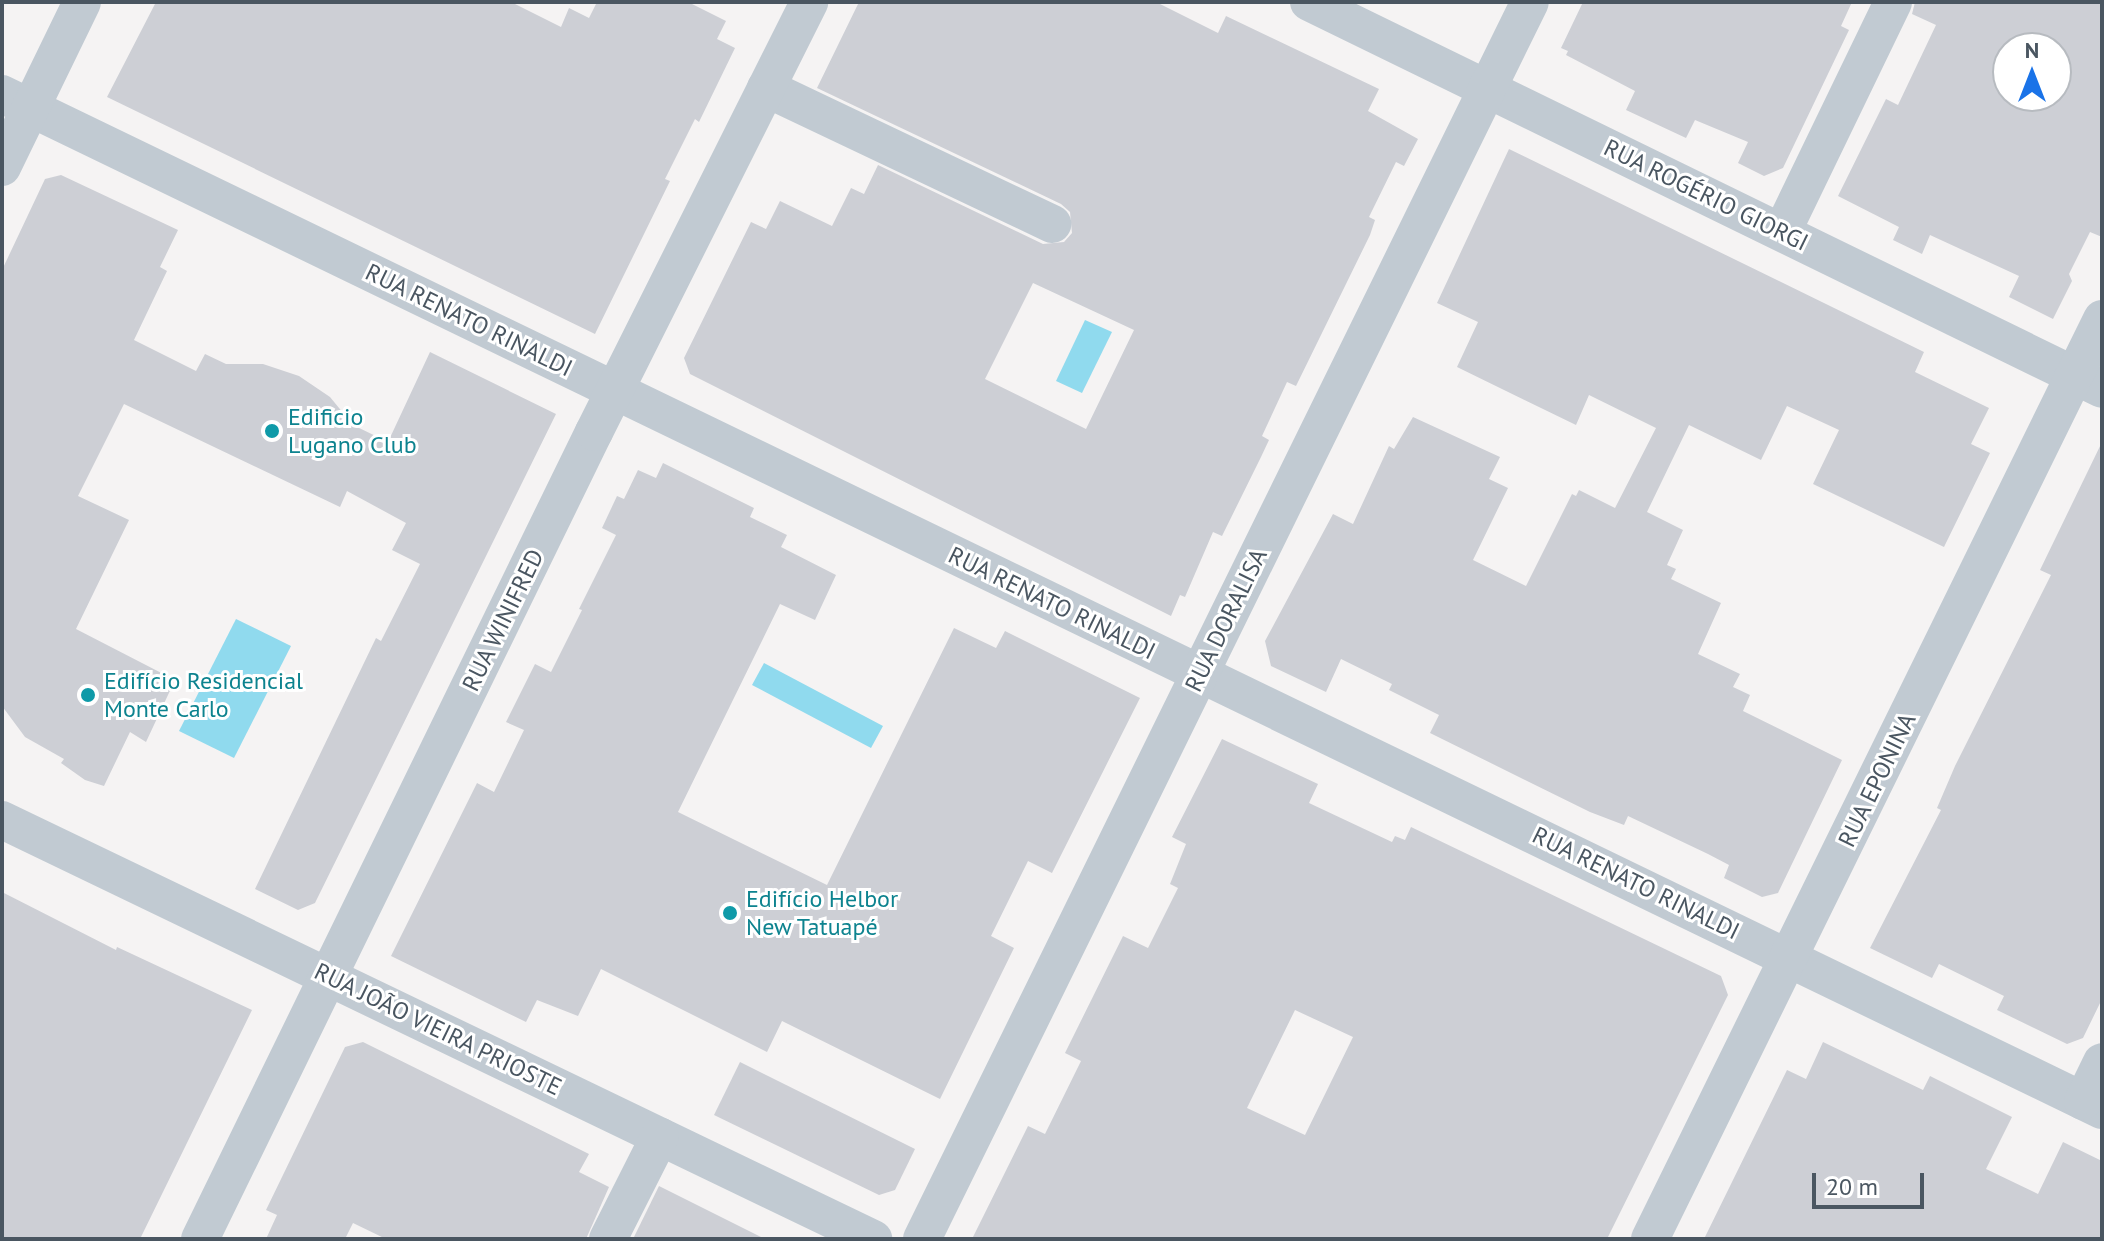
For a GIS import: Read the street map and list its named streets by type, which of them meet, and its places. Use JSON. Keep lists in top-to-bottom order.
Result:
{
  "streets": {
    "street": [
      "RUA ROGÉRIO GIORGI",
      "RUA RENATO RINALDI",
      "RUA WINIFRED",
      "RUA DORALISA",
      "RUA EPONINA",
      "RUA JOÃO VIEIRA PRIOSTE"
    ]
  },
  "crossings": [
    ["RUA ROGÉRIO GIORGI", "RUA DORALISA"],
    ["RUA ROGÉRIO GIORGI", "RUA EPONINA"],
    ["RUA RENATO RINALDI", "RUA WINIFRED"],
    ["RUA RENATO RINALDI", "RUA DORALISA"],
    ["RUA RENATO RINALDI", "RUA EPONINA"],
    ["RUA WINIFRED", "RUA JOÃO VIEIRA PRIOSTE"]
  ],
  "places": ["Edificio Lugano Club", "Edifício Residencial Monte Carlo", "Edifício Helbor New Tatuapé"],
  "scale_bar": "20 m",
  "north": "top"
}
